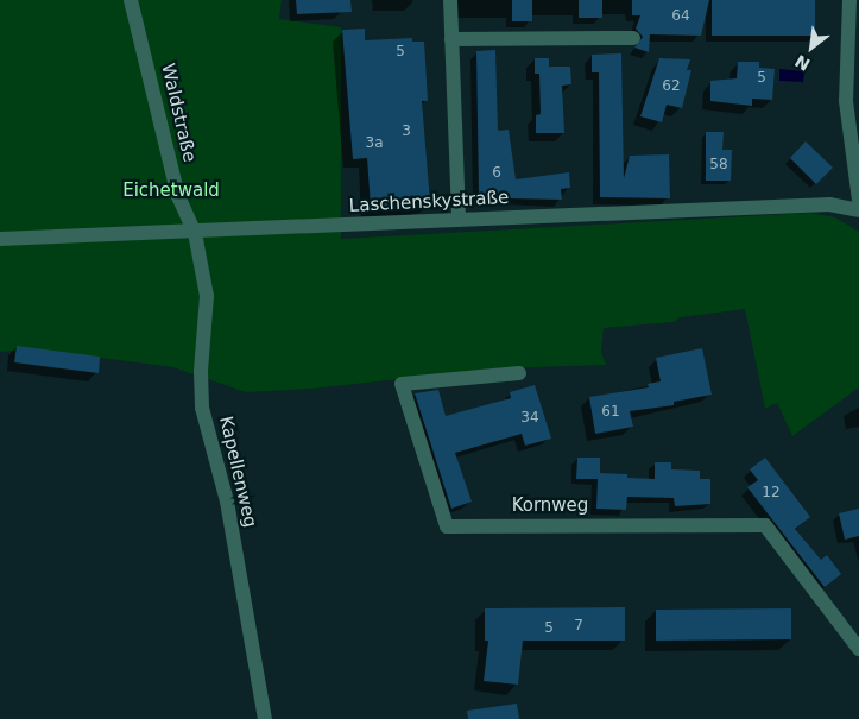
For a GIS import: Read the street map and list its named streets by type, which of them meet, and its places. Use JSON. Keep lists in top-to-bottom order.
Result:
{
  "streets": {
    "street": [
      "Waldstraße",
      "Laschenskystraße",
      "Kapellenweg",
      "Kornweg"
    ]
  },
  "crossings": [
    ["Waldstraße", "Laschenskystraße"],
    ["Waldstraße", "Kapellenweg"],
    ["Laschenskystraße", "Kapellenweg"]
  ],
  "parks": ["Eichetwald"],
  "house_numbers": [
    "64",
    "5",
    "5",
    "62",
    "3",
    "3a",
    "58",
    "6",
    "61",
    "34",
    "12",
    "7",
    "5"
  ],
  "north": "bottom left"
}
